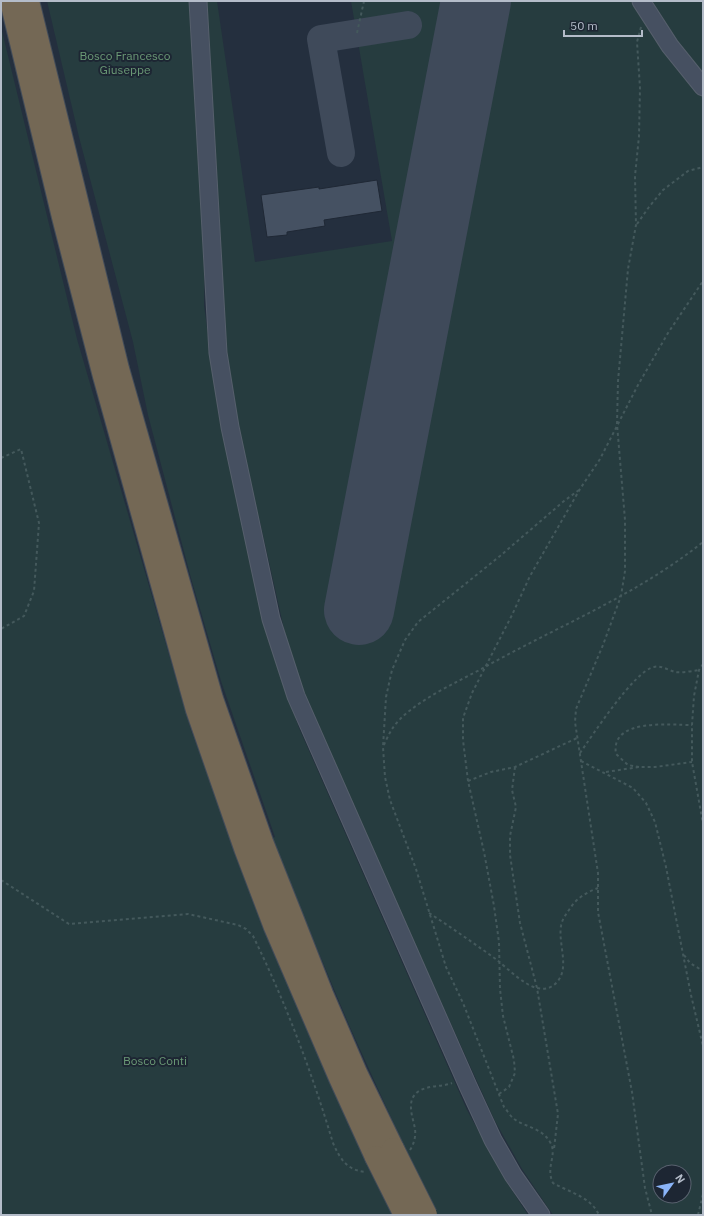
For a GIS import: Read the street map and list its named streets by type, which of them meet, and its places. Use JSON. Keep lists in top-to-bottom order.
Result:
{
  "parks": ["Bosco Francesco Giuseppe", "Bosco Conti"],
  "scale_bar": "50 m",
  "north": "top right"
}
